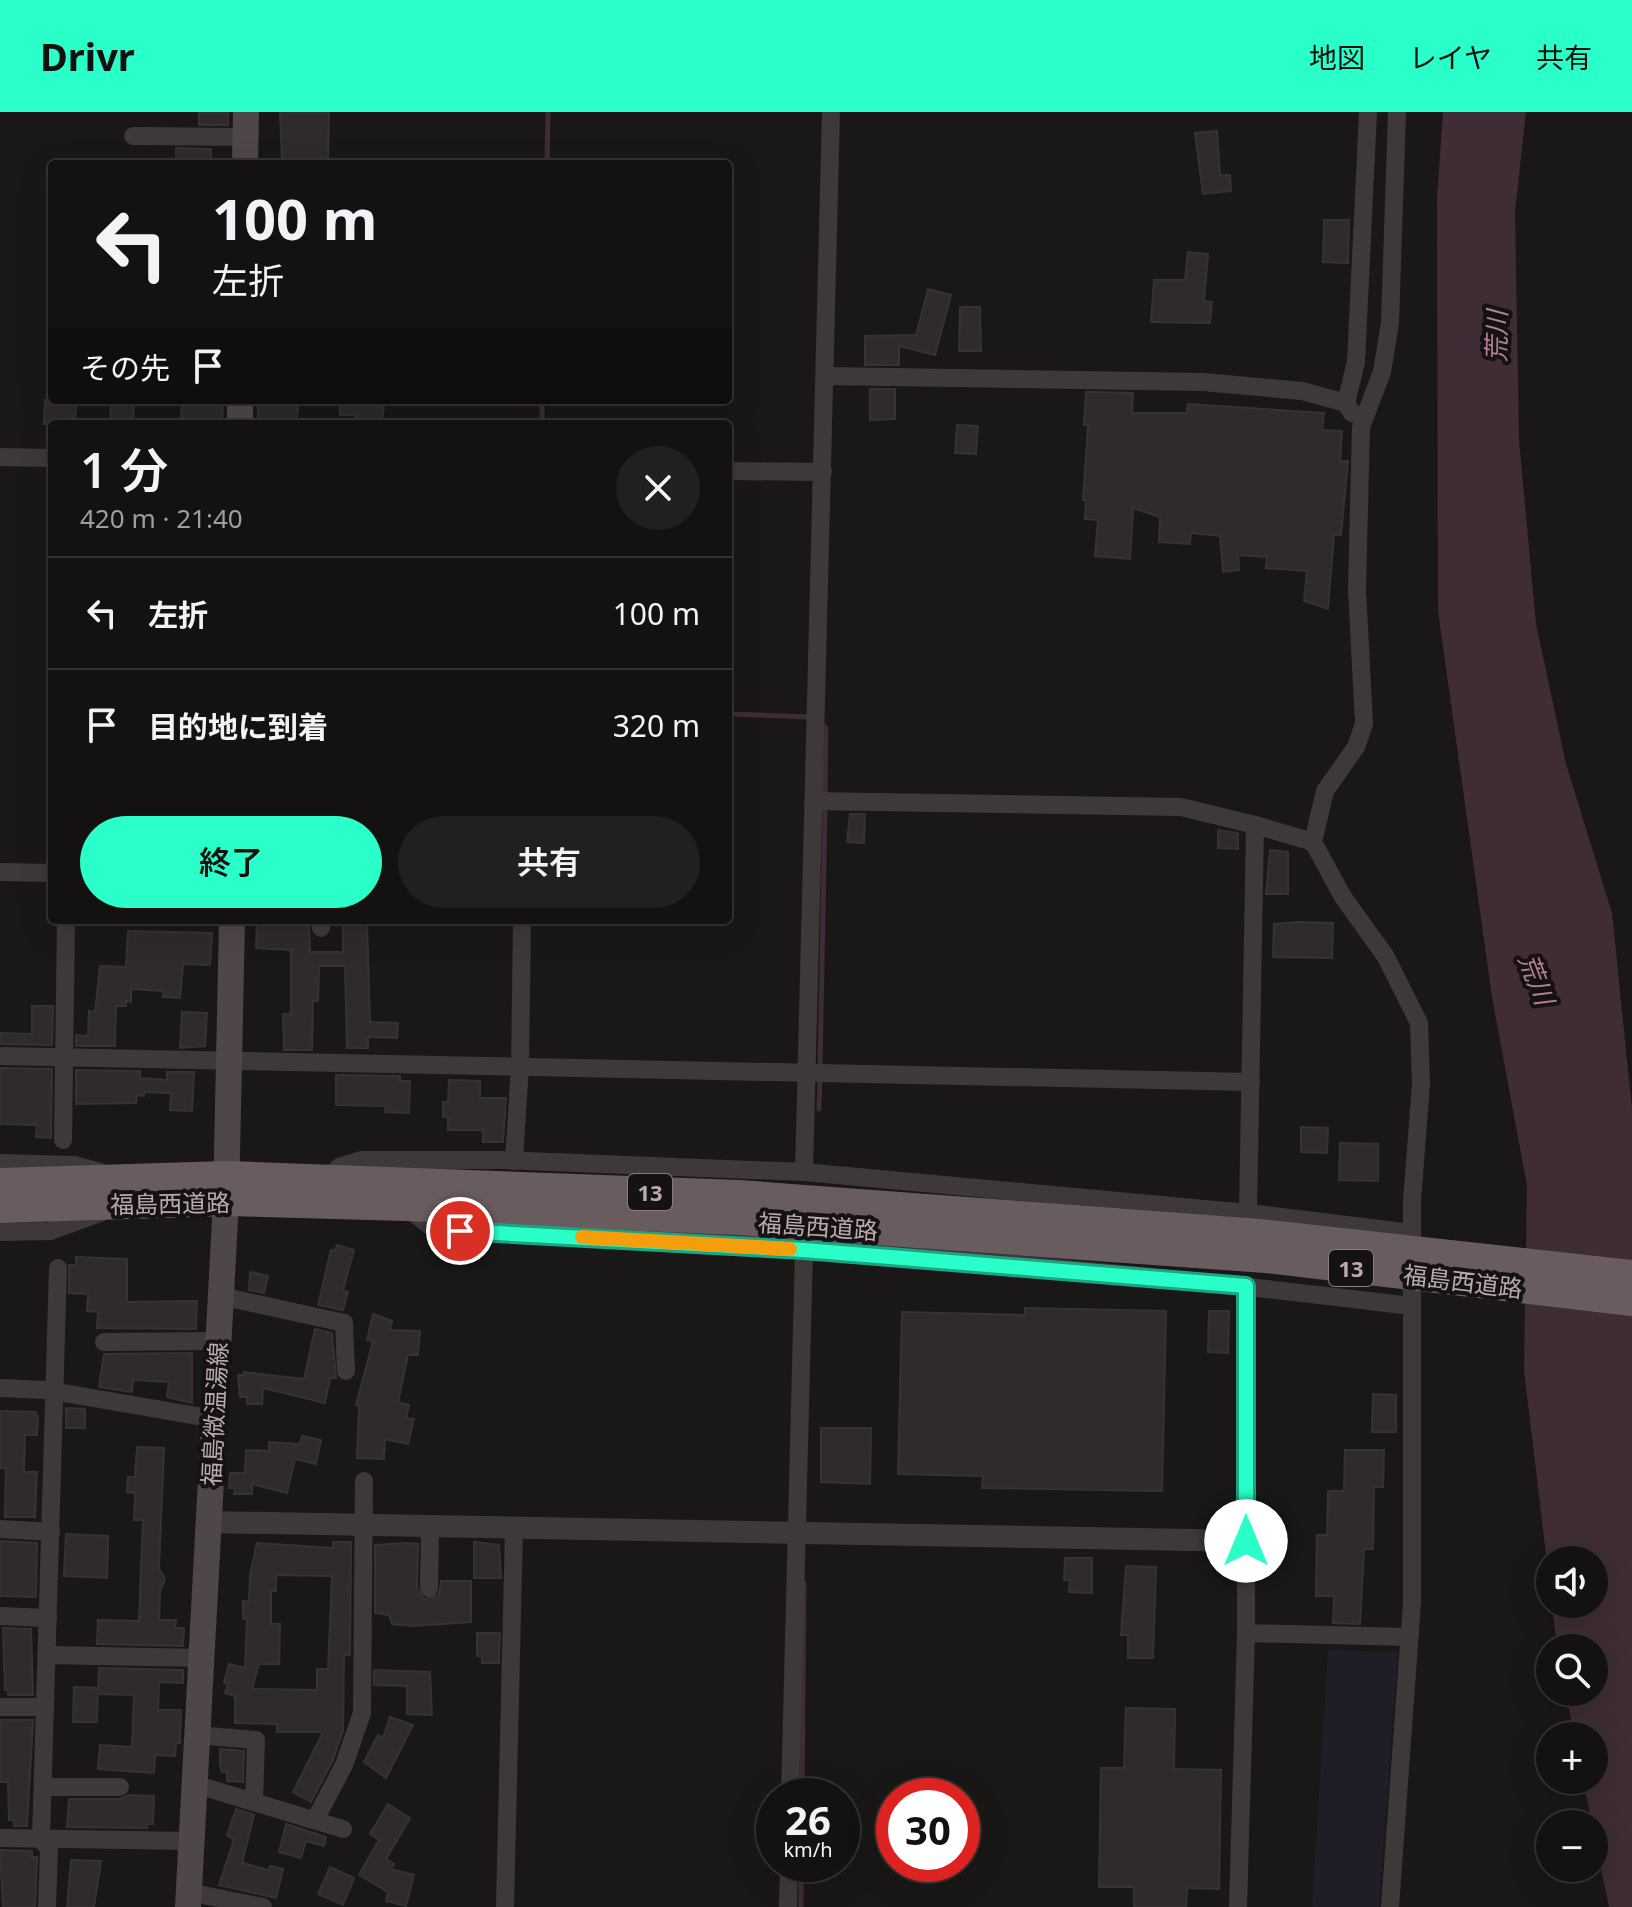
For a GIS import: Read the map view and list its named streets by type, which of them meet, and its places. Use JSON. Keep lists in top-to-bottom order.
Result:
{
  "streets": {
    "highway": ["13", "福島西道路"],
    "main road": ["福島微温湯線"]
  },
  "crossings": [
    ["福島西道路", "福島微温湯線"]
  ],
  "water": ["荒川"],
  "page": {
    "header": "Drivr",
    "nav": ["地図", "レイヤ", "共有"],
    "turn": ["100 m", "左折"],
    "then": "その先",
    "heading": ["1 分", "420 m · 21:40"],
    "list": [
      {
        "name": "左折",
        "value": "100 m"
      },
      {
        "name": "目的地に到着",
        "value": "320 m"
      }
    ],
    "buttons": ["終了", "共有"],
    "map_buttons": ["+", "−"],
    "speed": "26 km/h",
    "limit": "30"
  }
}
